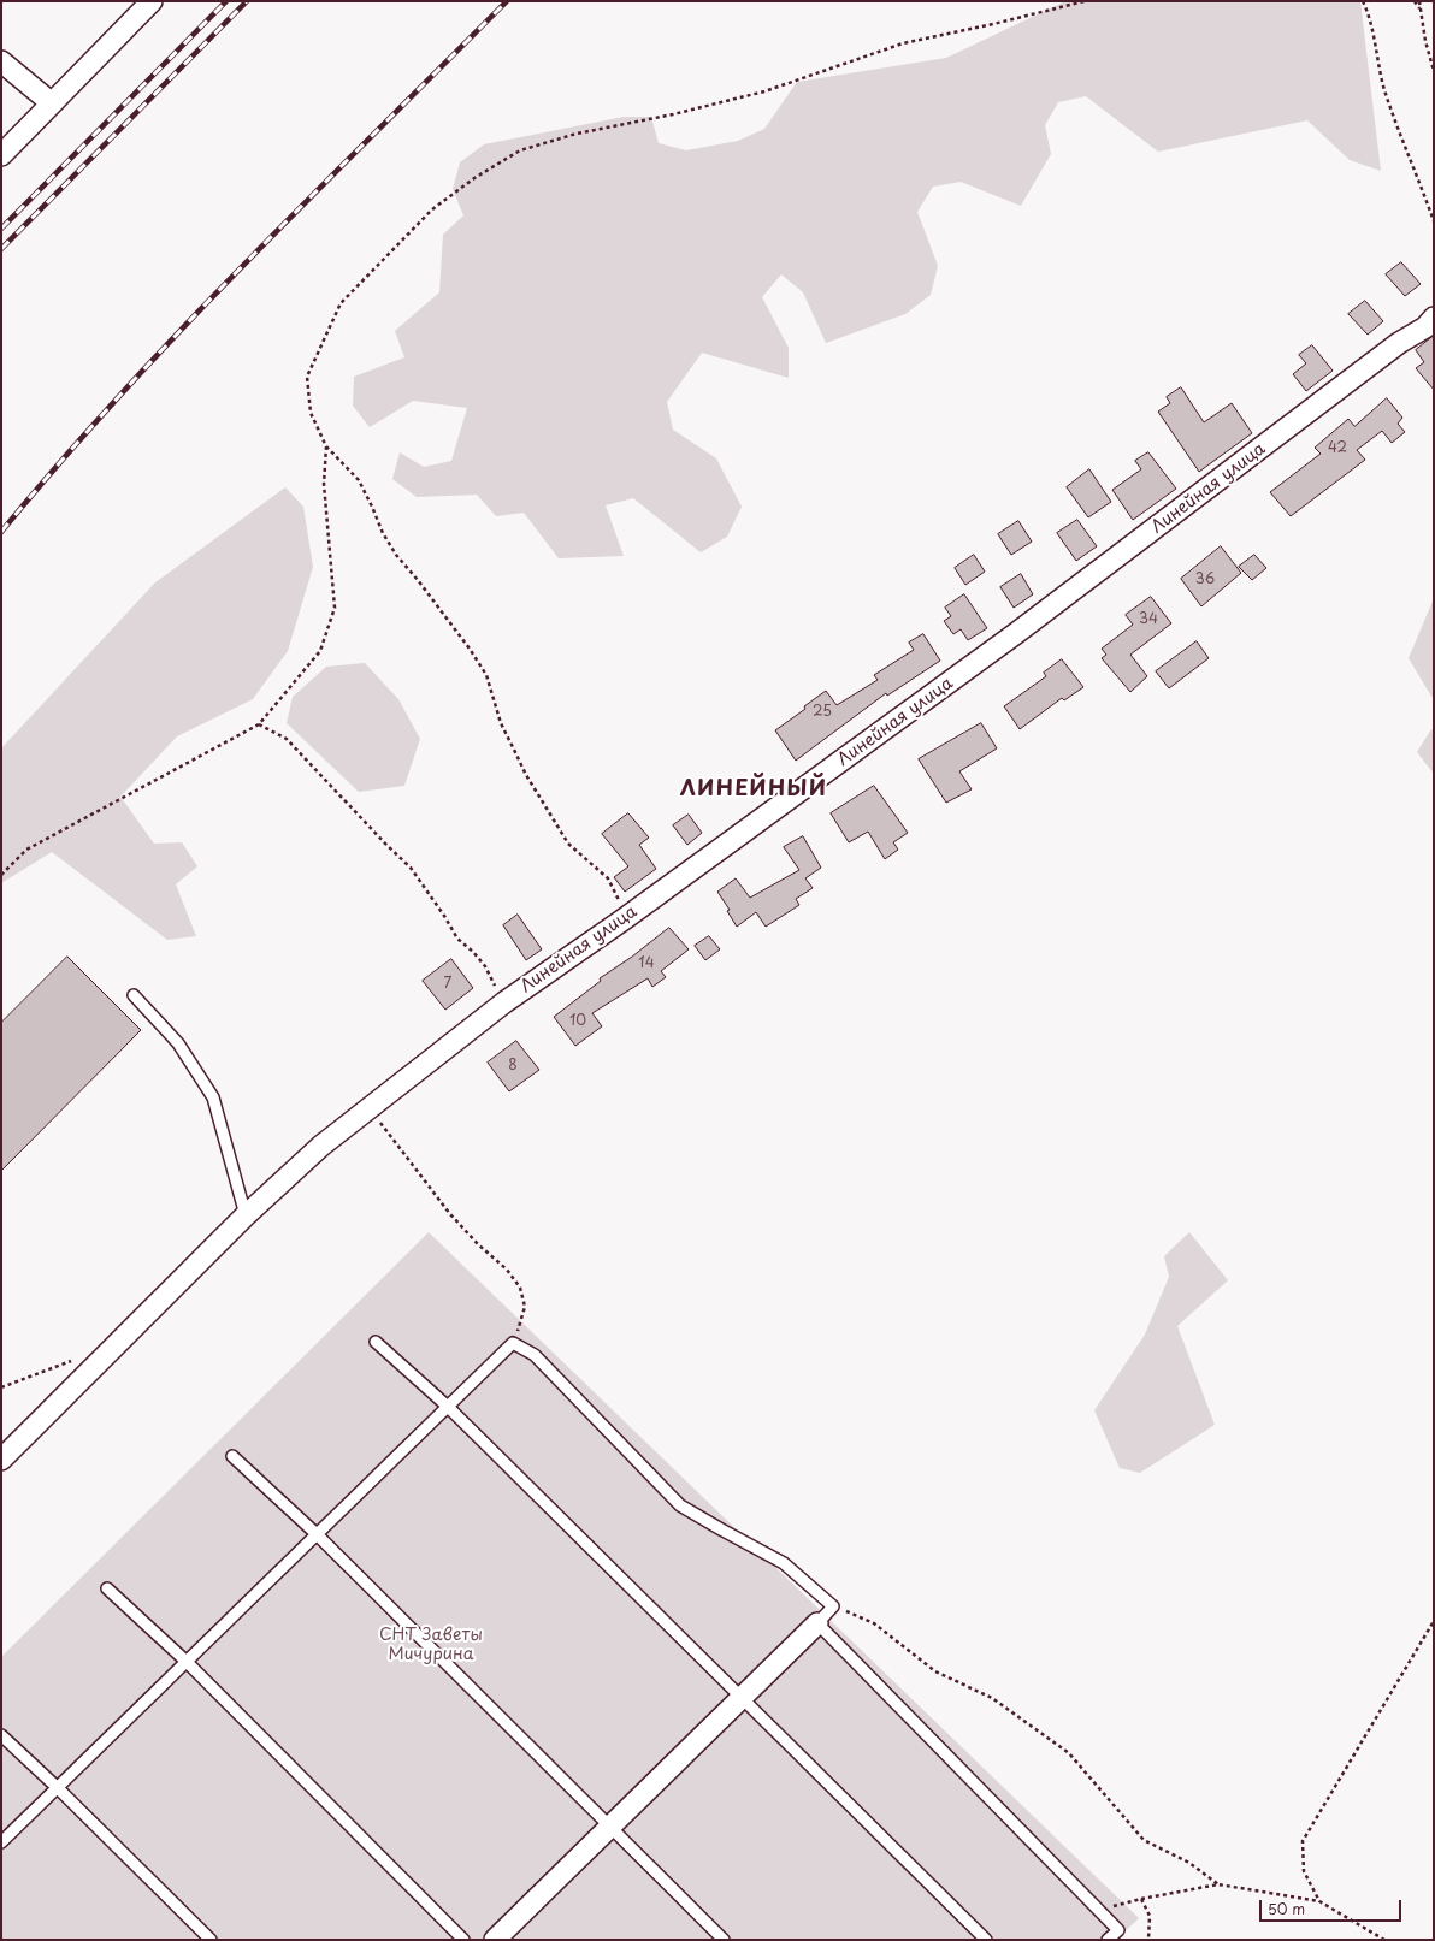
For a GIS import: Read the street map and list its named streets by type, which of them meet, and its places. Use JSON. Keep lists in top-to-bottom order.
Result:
{
  "streets": {
    "street": ["Линейная улица"]
  },
  "districts": ["ЛИНЕЙНЫЙ"],
  "parks": ["СНТ Заветы Мичурина"],
  "house_numbers": [
    "42",
    "36",
    "34",
    "25",
    "14",
    "7",
    "10",
    "8"
  ],
  "scale_bar": "50 m"
}
